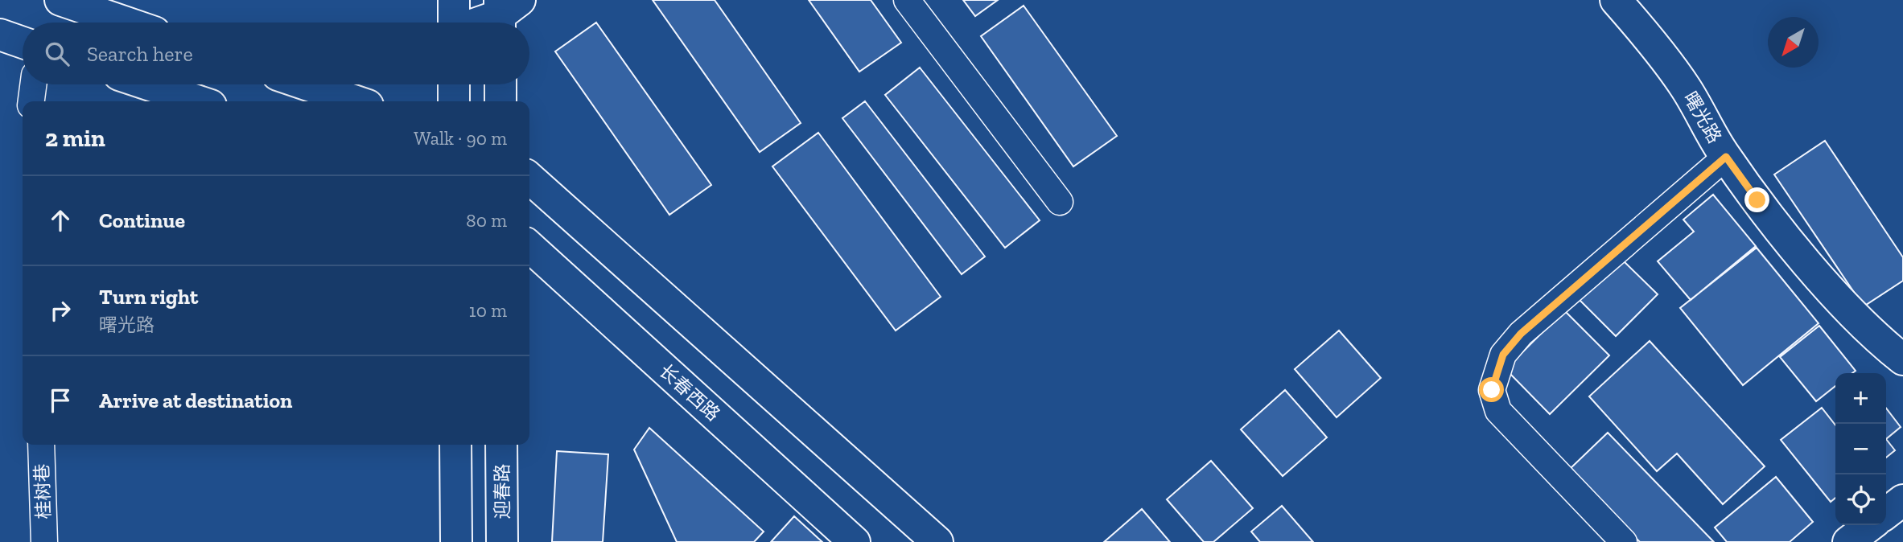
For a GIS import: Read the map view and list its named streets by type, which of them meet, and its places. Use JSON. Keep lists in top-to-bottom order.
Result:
{
  "streets": {
    "main road": ["曙光路", "长春西路", "迎春路"],
    "street": ["桂树巷"]
  },
  "north": "bottom left",
  "page": {
    "search": "Search here",
    "heading": ["2 min", "Walk · 90 m"],
    "list": [
      ["Continue", "80 m"],
      ["Turn right", "曙光路", "10 m"],
      "Arrive at destination"
    ],
    "map_buttons": ["+", "−"]
  }
}
